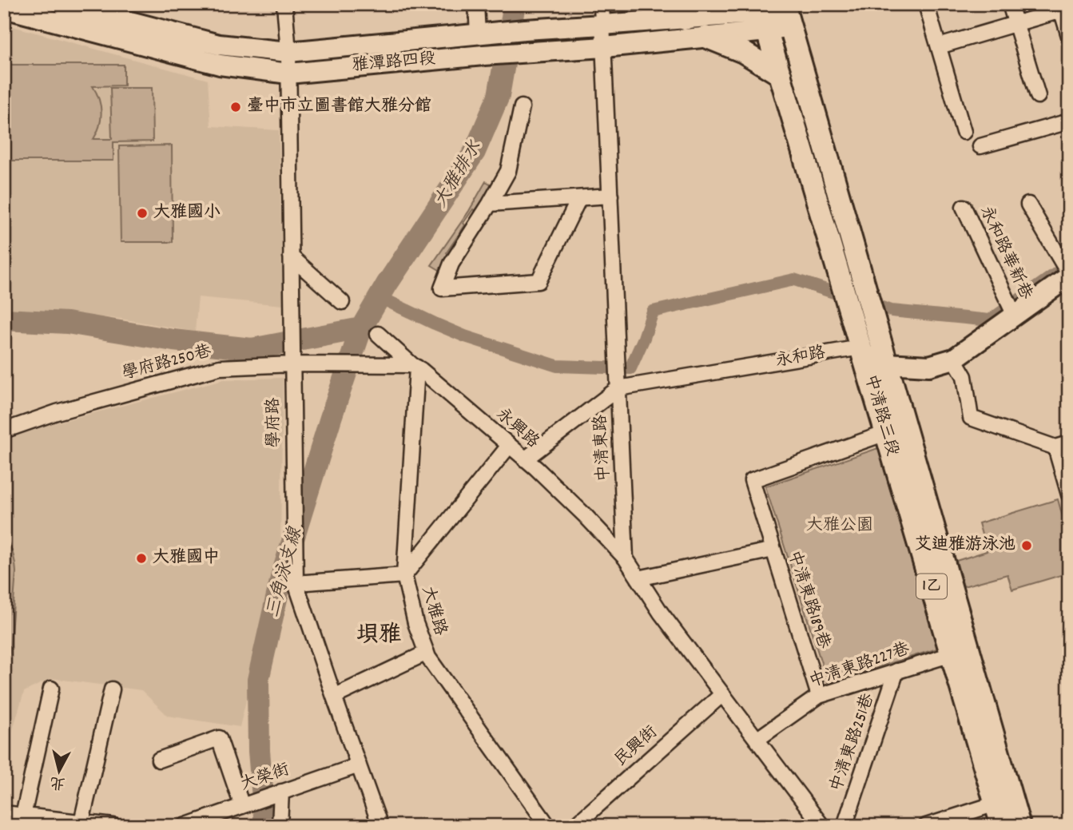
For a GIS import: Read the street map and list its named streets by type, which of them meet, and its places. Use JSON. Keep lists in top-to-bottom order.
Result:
{
  "streets": {
    "main road": ["中清路三段", "1乙"],
    "street": [
      "雅潭路四段",
      "永和路華新巷",
      "永和路",
      "學府路250巷",
      "學府路",
      "永興路",
      "中清東路",
      "中清東路189巷",
      "大雅路",
      "中清東路227巷",
      "中清東路251巷",
      "民興街",
      "大榮街"
    ]
  },
  "crossings": [
    ["雅潭路四段", "中清路三段"],
    ["雅潭路四段", "學府路"],
    ["雅潭路四段", "中清東路"],
    ["永和路", "中清路三段"],
    ["永和路", "永興路"],
    ["永和路", "中清東路"],
    ["學府路250巷", "學府路"],
    ["學府路250巷", "永興路"],
    ["學府路250巷", "大雅路"],
    ["中清路三段", "中清東路227巷"],
    ["學府路", "大榮街"],
    ["永興路", "中清東路"],
    ["永興路", "大雅路"],
    ["中清東路189巷", "中清東路227巷"],
    ["中清東路227巷", "中清東路251巷"]
  ],
  "districts": ["垻雅"],
  "water": ["大雅排水", "三角泳支線"],
  "parks": ["大雅公園"],
  "places": [
    "臺中市立圖書館大雅分館",
    "大雅國小",
    "艾迪雅游泳池",
    "大雅國中"
  ],
  "north": "bottom"
}
